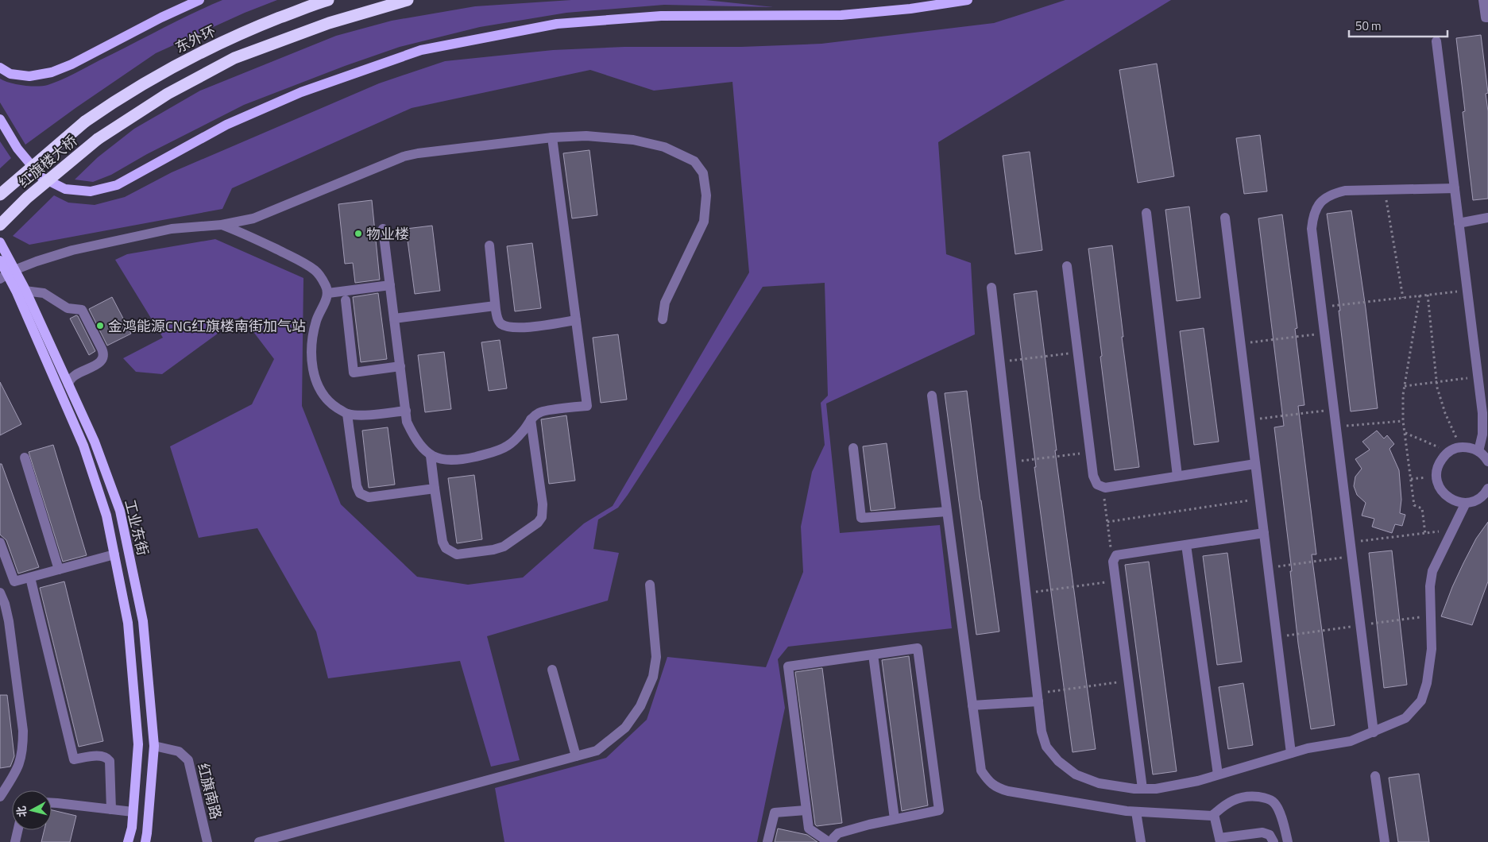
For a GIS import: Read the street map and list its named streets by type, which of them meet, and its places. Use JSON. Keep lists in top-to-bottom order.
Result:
{
  "streets": {
    "highway": ["东外环", "红旗楼大桥"],
    "main road": ["工业东街"],
    "street": ["红旗南路"]
  },
  "crossings": [
    ["东外环", "红旗楼大桥"],
    ["工业东街", "红旗南路"]
  ],
  "places": ["物业楼", "金鸿能源CNG红旗楼南街加气站"],
  "scale_bar": "50 m",
  "north": "left"
}
